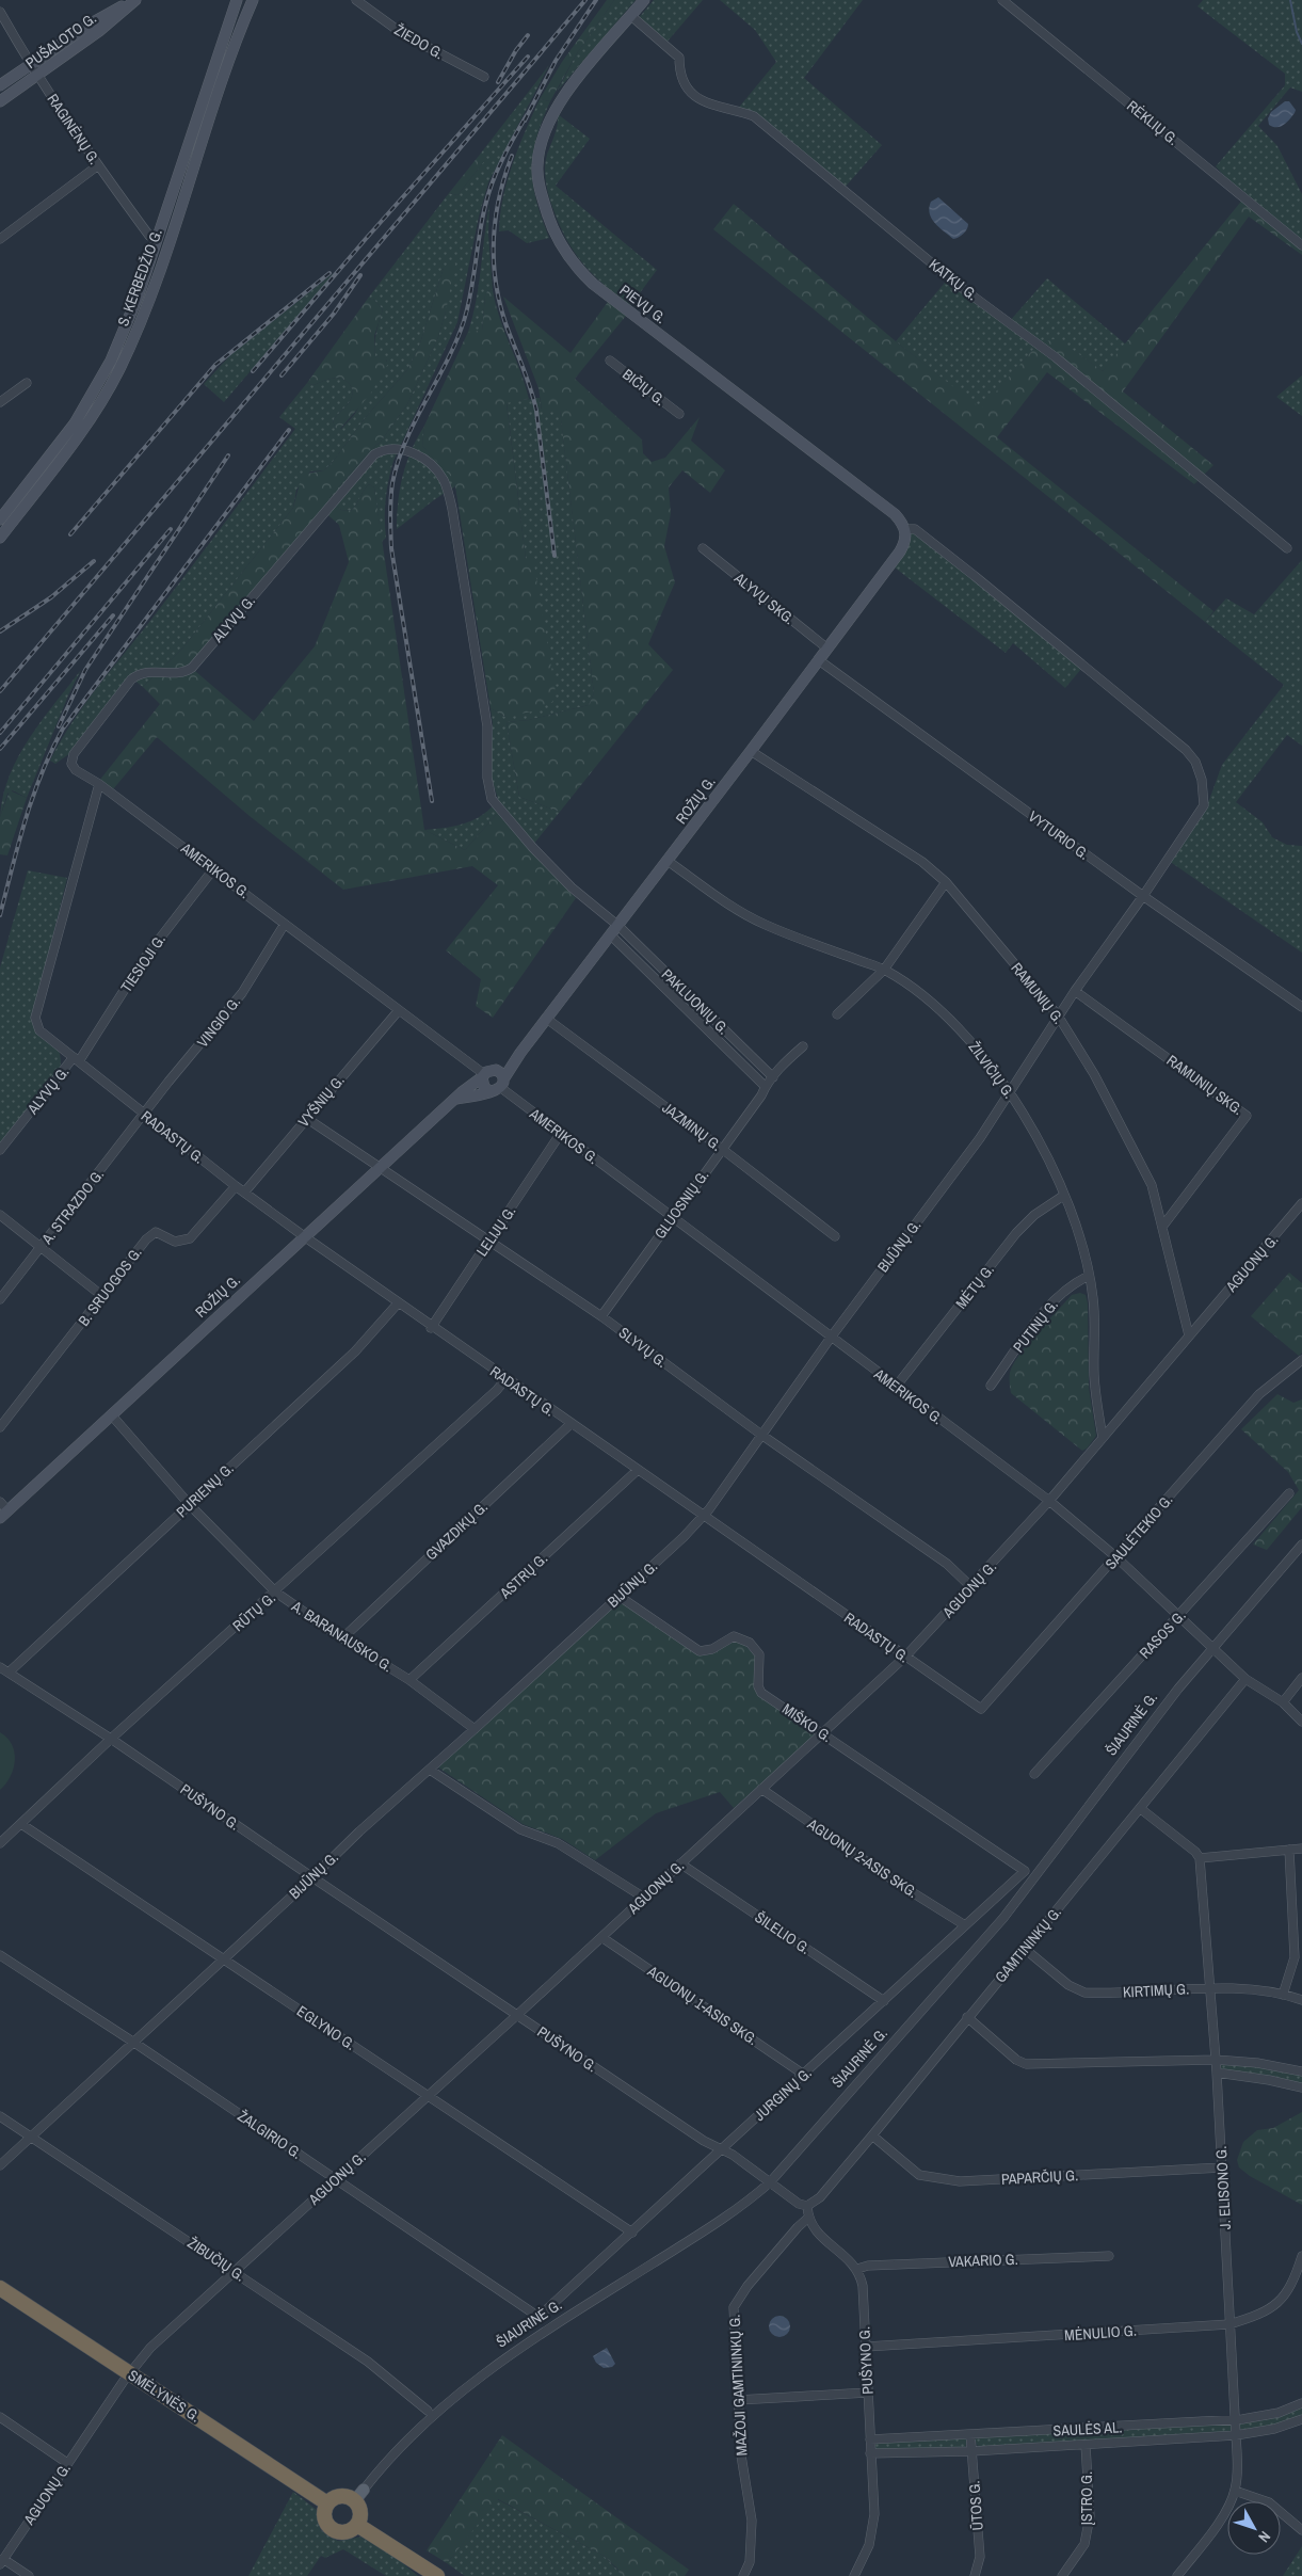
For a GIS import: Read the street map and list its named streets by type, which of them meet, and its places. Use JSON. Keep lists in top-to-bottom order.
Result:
{
  "streets": {
    "highway": ["SMĖLYNĖS G."],
    "street": [
      "PUŠALOTO G.",
      "ŽIEDO G.",
      "RĖKLIŲ G.",
      "RAGINĖNŲ G.",
      "S. KERBEDŽIO G.",
      "KATKŲ G.",
      "PIEVŲ G.",
      "BIČIŲ G.",
      "ALYVŲ SKG.",
      "ALYVŲ G.",
      "ROŽIŲ G.",
      "VYTURIO G.",
      "AMERIKOS G.",
      "TIESIOJI G.",
      "RAMUNIŲ G.",
      "PAKLUONIŲ G.",
      "VINGIO G.",
      "ŽILVIČIŲ G.",
      "RAMUNIŲ SKG.",
      "VYŠNIŲ G.",
      "JAZMINŲ G.",
      "RADASTŲ G.",
      "GLUOSNIŲ G.",
      "A. STRAZDO G.",
      "LELIJŲ G.",
      "BIJŪNŲ G.",
      "AGUONŲ G.",
      "B. SRUOGOS G.",
      "MĖTŲ G.",
      "PUTINŲ G.",
      "SLYVŲ G.",
      "PURIENŲ G.",
      "GVAZDIKŲ G.",
      "SAULĖTEKIO G.",
      "ASTRŲ G.",
      "RŪTŲ G.",
      "RASOS G.",
      "A. BARANAUSKO G.",
      "MIŠKO G.",
      "ŠIAURINĖ G.",
      "PUŠYNO G.",
      "AGUONŲ 2-ASIS SKG.",
      "ŠILELIO G.",
      "GAMTININKŲ G.",
      "KIRTIMŲ G.",
      "AGUONŲ 1-ASIS SKG.",
      "EGLYNO G.",
      "JURGINŲ G.",
      "ŽALGIRIO G.",
      "PAPARČIŲ G.",
      "J. ELISONO G.",
      "ŽIBUČIŲ G.",
      "VAKARIO G.",
      "MĖNULIO G.",
      "MAŽOJI GAMTININKŲ G.",
      "SAULĖS AL.",
      "ĮSTRO G.",
      "ŪTOS G."
    ]
  },
  "crossings": [
    ["PUŠALOTO G.", "RAGINĖNŲ G."],
    ["RAGINĖNŲ G.", "S. KERBEDŽIO G."],
    ["KATKŲ G.", "PIEVŲ G."],
    ["PIEVŲ G.", "ROŽIŲ G."],
    ["PIEVŲ G.", "BIJŪNŲ G."],
    ["ALYVŲ SKG.", "ROŽIŲ G."],
    ["ALYVŲ G.", "ROŽIŲ G."],
    ["ALYVŲ G.", "AMERIKOS G."],
    ["ALYVŲ G.", "TIESIOJI G."],
    ["ALYVŲ G.", "PAKLUONIŲ G."],
    ["ALYVŲ G.", "RADASTŲ G."],
    ["ROŽIŲ G.", "VYTURIO G."],
    ["ROŽIŲ G.", "AMERIKOS G."],
    ["ROŽIŲ G.", "RAMUNIŲ G."],
    ["ROŽIŲ G.", "PAKLUONIŲ G."],
    ["ROŽIŲ G.", "ŽILVIČIŲ G."],
    ["ROŽIŲ G.", "JAZMINŲ G."],
    ["ROŽIŲ G.", "RADASTŲ G."],
    ["ROŽIŲ G.", "BIJŪNŲ G."],
    ["ROŽIŲ G.", "SLYVŲ G."],
    ["ROŽIŲ G.", "A. BARANAUSKO G."],
    ["VYTURIO G.", "BIJŪNŲ G."],
    ["AMERIKOS G.", "TIESIOJI G."],
    ["AMERIKOS G.", "VINGIO G."],
    ["AMERIKOS G.", "VYŠNIŲ G."],
    ["AMERIKOS G.", "GLUOSNIŲ G."],
    ["AMERIKOS G.", "LELIJŲ G."],
    ["AMERIKOS G.", "BIJŪNŲ G."],
    ["AMERIKOS G.", "AGUONŲ G."],
    ["AMERIKOS G.", "MĖTŲ G."],
    ["AMERIKOS G.", "SAULĖTEKIO G."],
    ["AMERIKOS G.", "RASOS G."],
    ["AMERIKOS G.", "ŠIAURINĖ G."],
    ["AMERIKOS G.", "GAMTININKŲ G."],
    ["TIESIOJI G.", "RADASTŲ G."],
    ["RAMUNIŲ G.", "RAMUNIŲ SKG."],
    ["RAMUNIŲ G.", "BIJŪNŲ G."],
    ["RAMUNIŲ G.", "AGUONŲ G."],
    ["PAKLUONIŲ G.", "GLUOSNIŲ G."],
    ["VINGIO G.", "RADASTŲ G."],
    ["VINGIO G.", "A. STRAZDO G."],
    ["ŽILVIČIŲ G.", "BIJŪNŲ G."],
    ["ŽILVIČIŲ G.", "AGUONŲ G."],
    ["ŽILVIČIŲ G.", "MĖTŲ G."],
    ["ŽILVIČIŲ G.", "PUTINŲ G."],
    ["RAMUNIŲ SKG.", "BIJŪNŲ G."],
    ["VYŠNIŲ G.", "RADASTŲ G."],
    ["VYŠNIŲ G.", "SLYVŲ G."],
    ["JAZMINŲ G.", "GLUOSNIŲ G."],
    ["RADASTŲ G.", "A. STRAZDO G."],
    ["RADASTŲ G.", "LELIJŲ G."],
    ["RADASTŲ G.", "BIJŪNŲ G."],
    ["RADASTŲ G.", "AGUONŲ G."],
    ["RADASTŲ G.", "B. SRUOGOS G."],
    ["RADASTŲ G.", "PURIENŲ G."],
    ["RADASTŲ G.", "GVAZDIKŲ G."],
    ["RADASTŲ G.", "SAULĖTEKIO G."],
    ["RADASTŲ G.", "ASTRŲ G."],
    ["RADASTŲ G.", "RŪTŲ G."],
    ["GLUOSNIŲ G.", "SLYVŲ G."],
    ["LELIJŲ G.", "SLYVŲ G."],
    ["BIJŪNŲ G.", "SLYVŲ G."],
    ["BIJŪNŲ G.", "A. BARANAUSKO G."],
    ["BIJŪNŲ G.", "MIŠKO G."],
    ["BIJŪNŲ G.", "PUŠYNO G."],
    ["BIJŪNŲ G.", "EGLYNO G."],
    ["BIJŪNŲ G.", "ŽALGIRIO G."],
    ["BIJŪNŲ G.", "ŽIBUČIŲ G."],
    ["AGUONŲ G.", "SLYVŲ G."],
    ["AGUONŲ G.", "MIŠKO G."],
    ["AGUONŲ G.", "PUŠYNO G."],
    ["AGUONŲ G.", "AGUONŲ 2-ASIS SKG."],
    ["AGUONŲ G.", "ŠILELIO G."],
    ["AGUONŲ G.", "AGUONŲ 1-ASIS SKG."],
    ["AGUONŲ G.", "EGLYNO G."],
    ["AGUONŲ G.", "ŽALGIRIO G."],
    ["AGUONŲ G.", "ŽIBUČIŲ G."],
    ["AGUONŲ G.", "SMĖLYNĖS G."],
    ["PURIENŲ G.", "A. BARANAUSKO G."],
    ["PURIENŲ G.", "PUŠYNO G."],
    ["GVAZDIKŲ G.", "A. BARANAUSKO G."],
    ["ASTRŲ G.", "A. BARANAUSKO G."],
    ["RŪTŲ G.", "A. BARANAUSKO G."],
    ["RŪTŲ G.", "PUŠYNO G."],
    ["RŪTŲ G.", "EGLYNO G."],
    ["MIŠKO G.", "JURGINŲ G."],
    ["ŠIAURINĖ G.", "PUŠYNO G."],
    ["ŠIAURINĖ G.", "SMĖLYNĖS G."],
    ["PUŠYNO G.", "GAMTININKŲ G."],
    ["PUŠYNO G.", "JURGINŲ G."],
    ["PUŠYNO G.", "VAKARIO G."],
    ["PUŠYNO G.", "MĖNULIO G."],
    ["PUŠYNO G.", "SAULĖS AL."],
    ["AGUONŲ 2-ASIS SKG.", "JURGINŲ G."],
    ["ŠILELIO G.", "JURGINŲ G."],
    ["GAMTININKŲ G.", "KIRTIMŲ G."],
    ["GAMTININKŲ G.", "PAPARČIŲ G."],
    ["KIRTIMŲ G.", "J. ELISONO G."],
    ["AGUONŲ 1-ASIS SKG.", "JURGINŲ G."],
    ["EGLYNO G.", "JURGINŲ G."],
    ["JURGINŲ G.", "ŽALGIRIO G."],
    ["PAPARČIŲ G.", "J. ELISONO G."],
    ["J. ELISONO G.", "MĖNULIO G."],
    ["J. ELISONO G.", "SAULĖS AL."],
    ["SAULĖS AL.", "ĮSTRO G."],
    ["SAULĖS AL.", "ŪTOS G."]
  ],
  "north": "bottom right"
}
